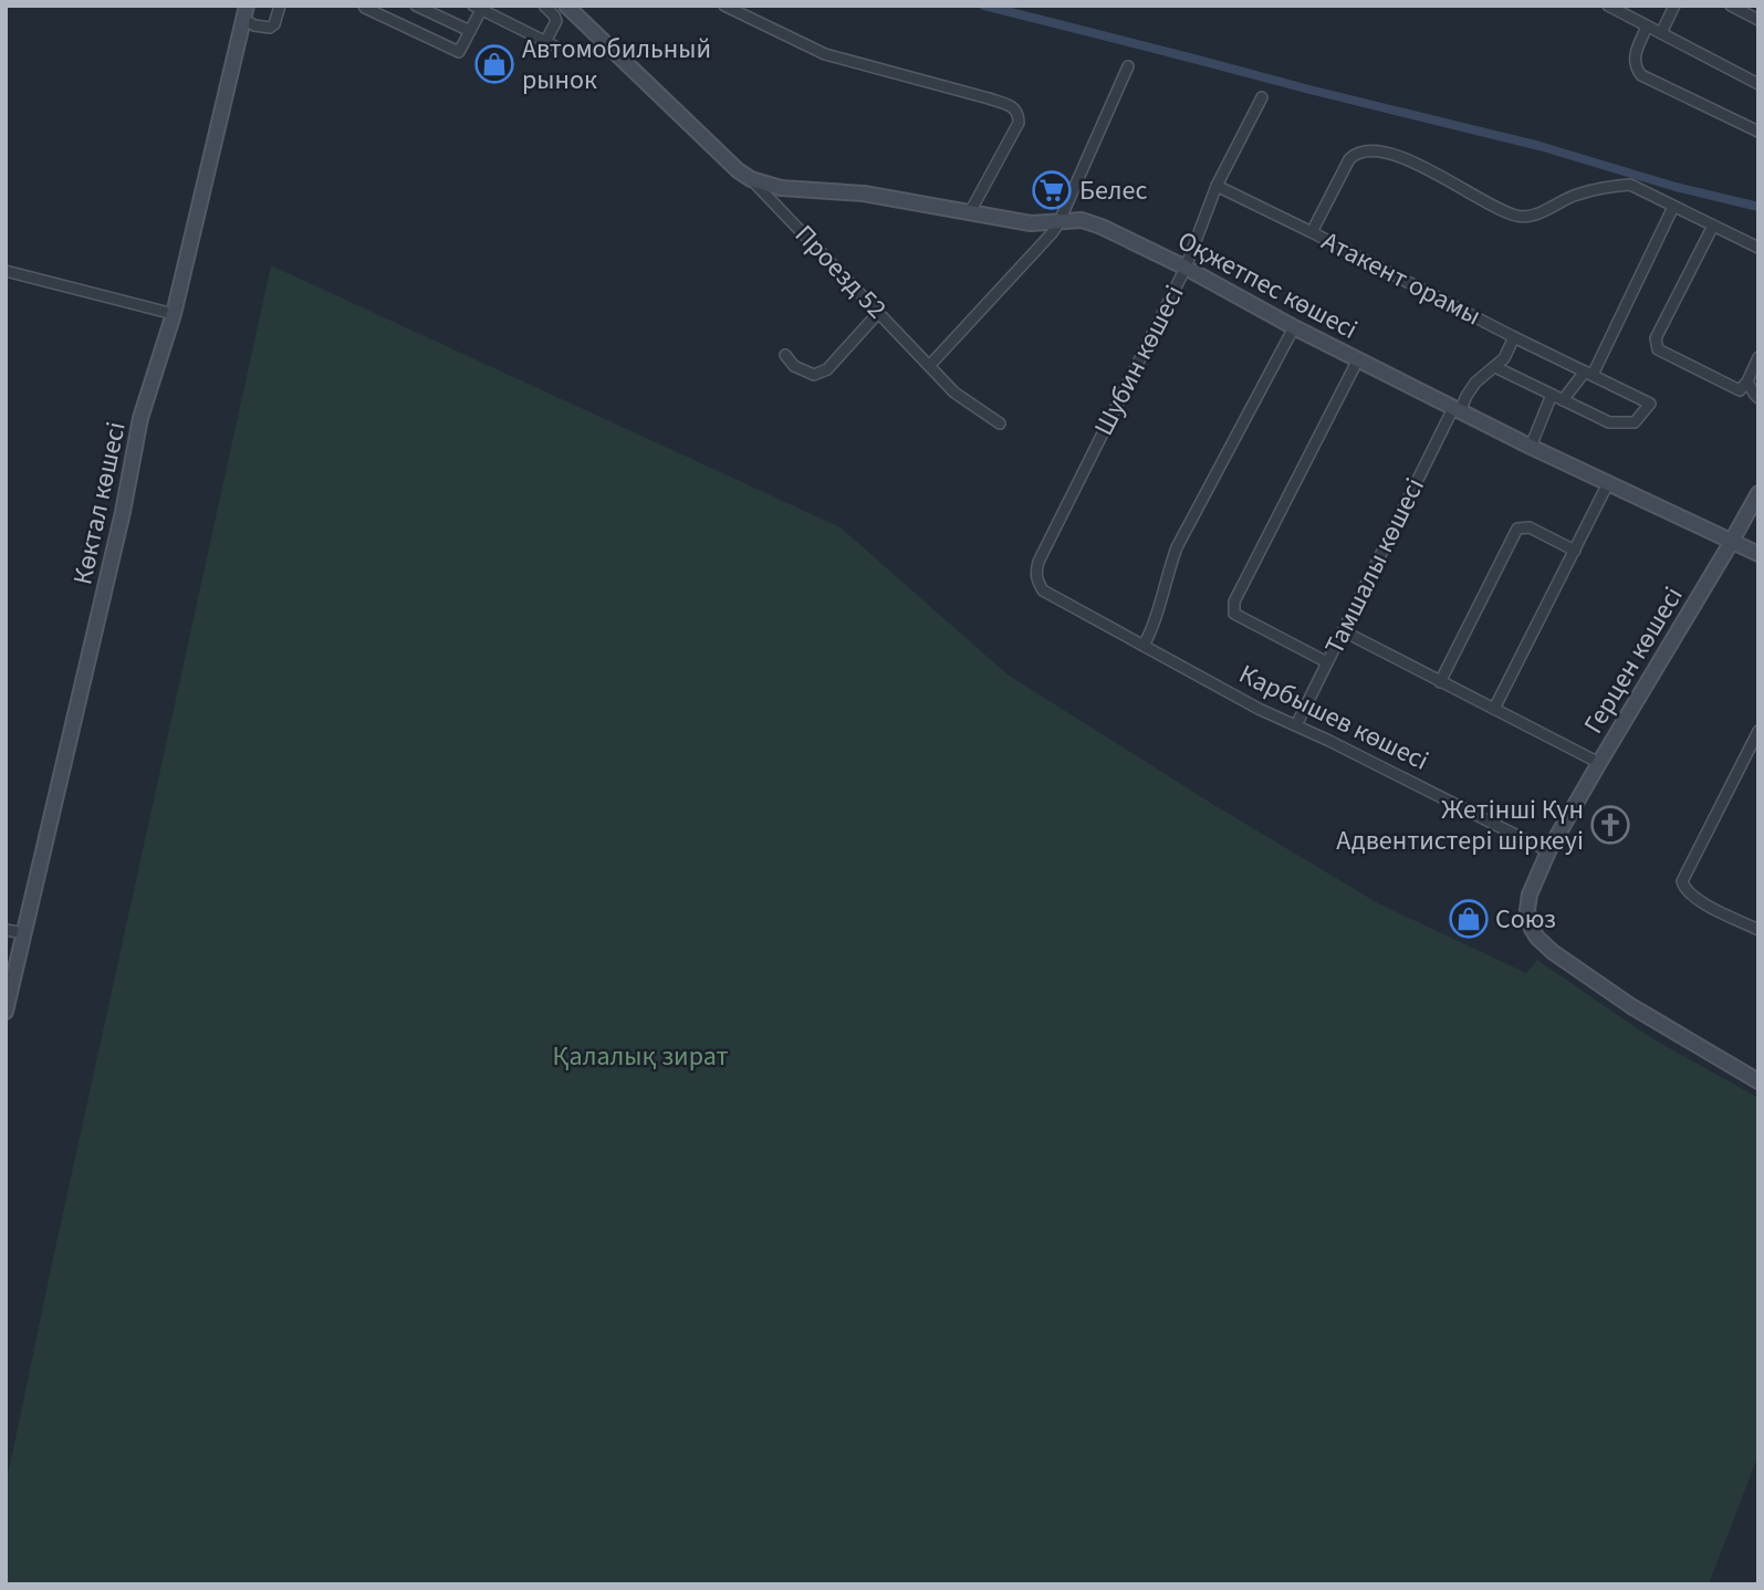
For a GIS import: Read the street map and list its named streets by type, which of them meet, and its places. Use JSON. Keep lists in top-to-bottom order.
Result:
{
  "streets": {
    "street": [
      "Проезд 52",
      "Атакент орамы",
      "Оқжетпес көшесі",
      "Шубин көшесі",
      "Көктал көшесі",
      "Тамшалы көшесі",
      "Герцен көшесі",
      "Карбышев көшесі"
    ]
  },
  "crossings": [
    ["Проезд 52", "Оқжетпес көшесі"],
    ["Атакент орамы", "Шубин көшесі"],
    ["Атакент орамы", "Тамшалы көшесі"],
    ["Оқжетпес көшесі", "Шубин көшесі"],
    ["Оқжетпес көшесі", "Тамшалы көшесі"],
    ["Оқжетпес көшесі", "Герцен көшесі"],
    ["Шубин көшесі", "Карбышев көшесі"],
    ["Тамшалы көшесі", "Карбышев көшесі"],
    ["Герцен көшесі", "Карбышев көшесі"]
  ],
  "parks": ["Қалалық зират"],
  "places": {
    "shop": ["Автомобильный рынок", "Союз"],
    "supermarket": ["Белес"],
    "church": ["Жетінші Күн Адвентистері шіркеуі"]
  }
}
